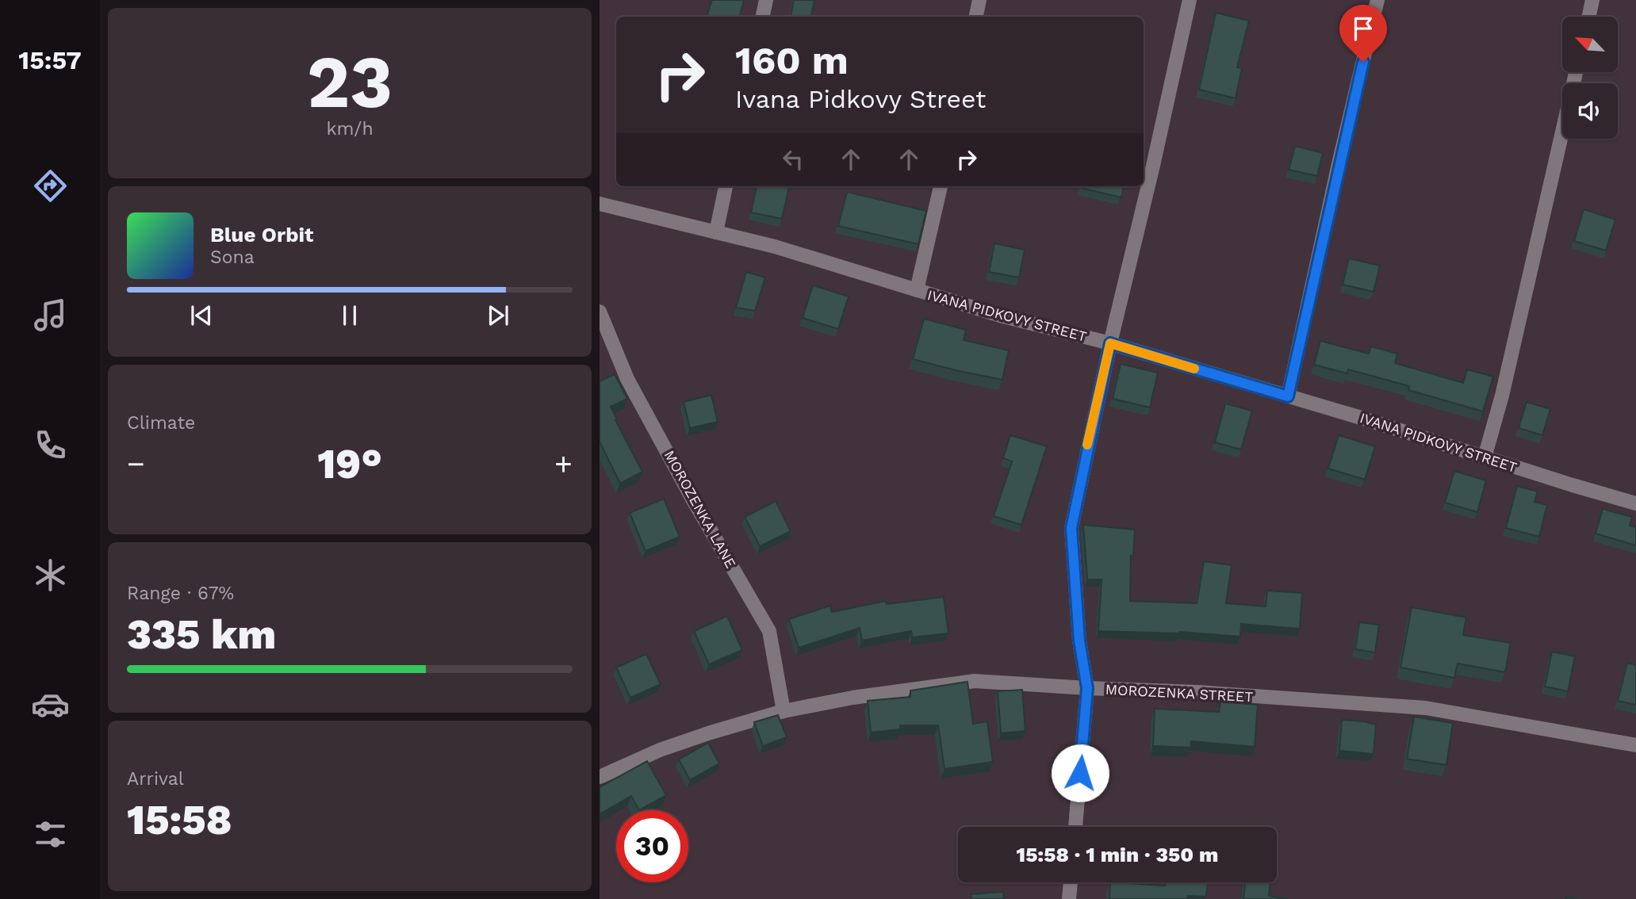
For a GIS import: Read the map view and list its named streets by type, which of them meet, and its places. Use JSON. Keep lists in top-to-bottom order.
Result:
{
  "streets": {
    "street": ["IVANA PIDKOVY STREET", "MOROZENKA LANE", "MOROZENKA STREET"]
  },
  "crossings": [
    ["MOROZENKA LANE", "MOROZENKA STREET"]
  ],
  "north": "top left",
  "page": {
    "tabs": "15:57",
    "tile": [
      ["23", "km/h"],
      "Climate",
      ["Range · 67%", "335 km"],
      ["Arrival", "15:58"]
    ],
    "turn": ["160 m", "Ivana Pidkovy Street"],
    "song": ["Blue Orbit", "Sona"],
    "heat": ["−", "19°", "+"],
    "limit": "30",
    "trip": "15:58 · 1 min · 350 m"
  }
}
